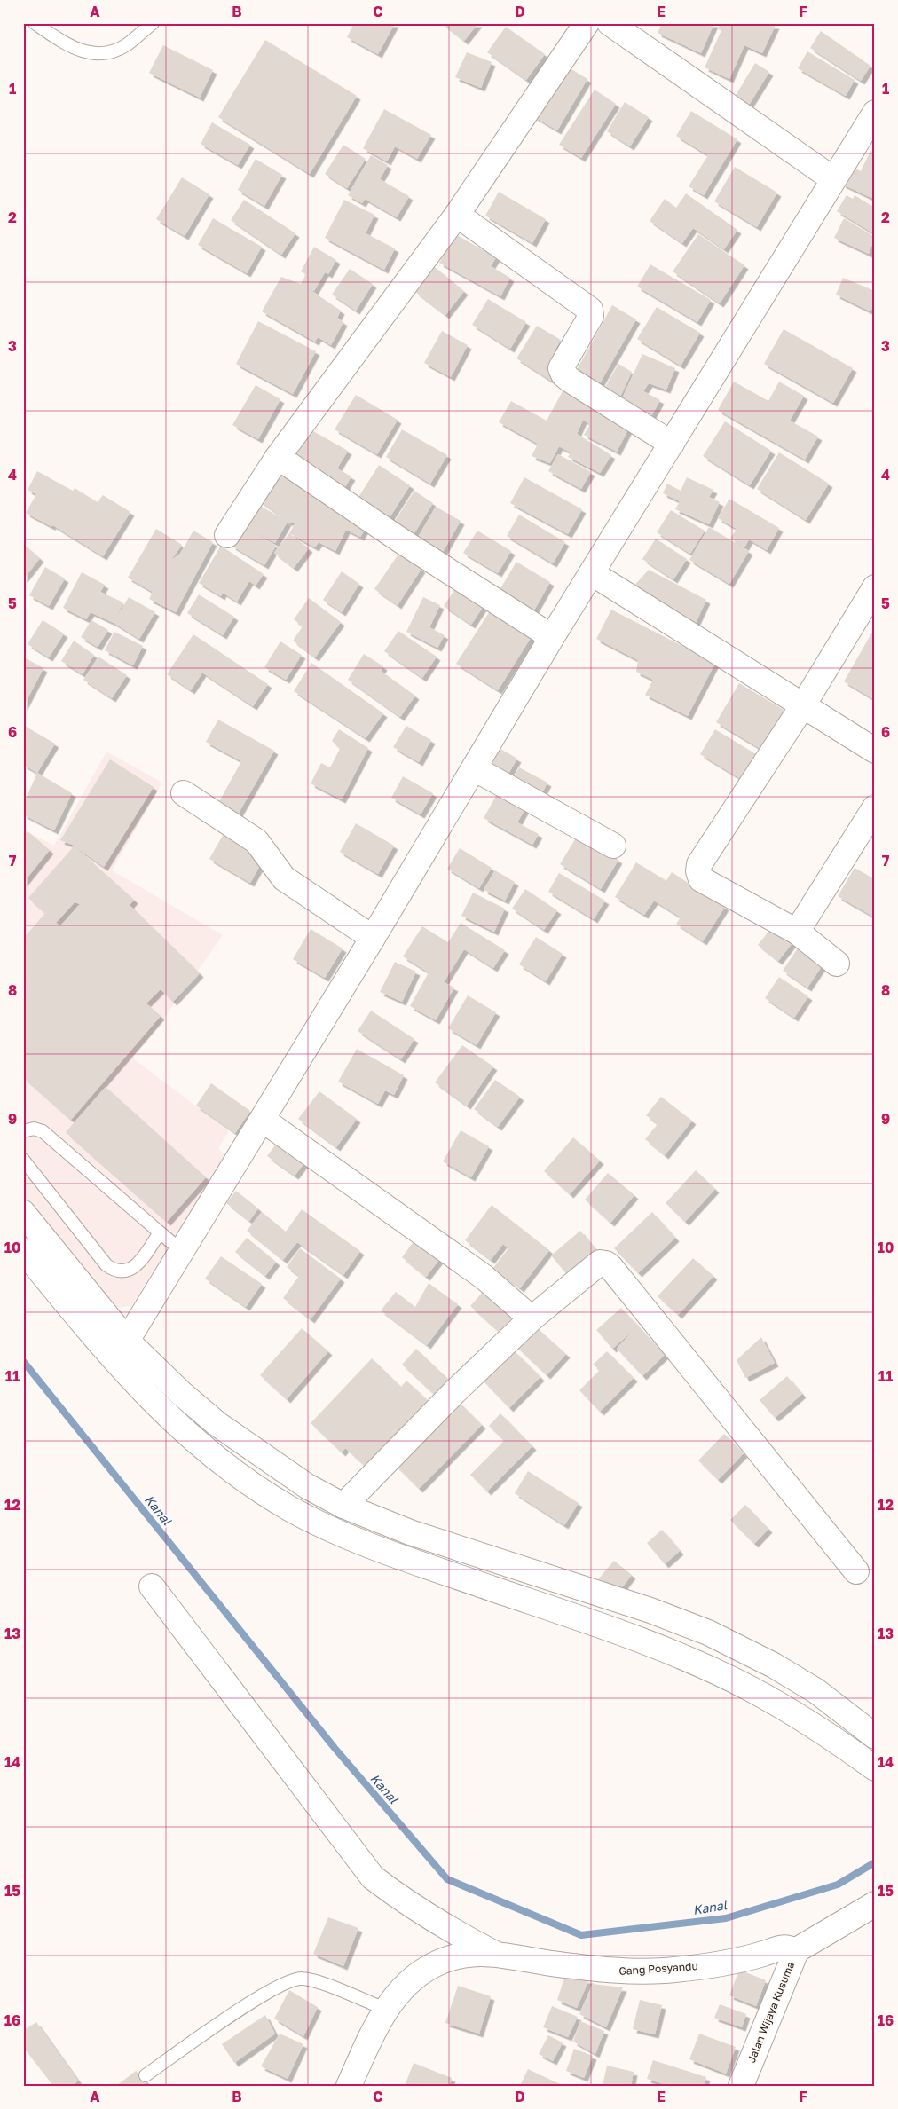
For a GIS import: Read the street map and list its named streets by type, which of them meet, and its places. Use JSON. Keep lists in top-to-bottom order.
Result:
{
  "streets": {
    "main road": ["Gang Posyandu", "Jalan Wijaya Kusuma"]
  },
  "crossings": [
    ["Gang Posyandu", "Jalan Wijaya Kusuma"]
  ],
  "water": ["Kanal"],
  "grid": {
    "columns": [
      "A",
      "B",
      "C",
      "D",
      "E",
      "F"
    ],
    "rows": [
      "1",
      "2",
      "3",
      "4",
      "5",
      "6",
      "7",
      "8",
      "9",
      "10",
      "11",
      "12",
      "13",
      "14",
      "15",
      "16"
    ]
  }
}
